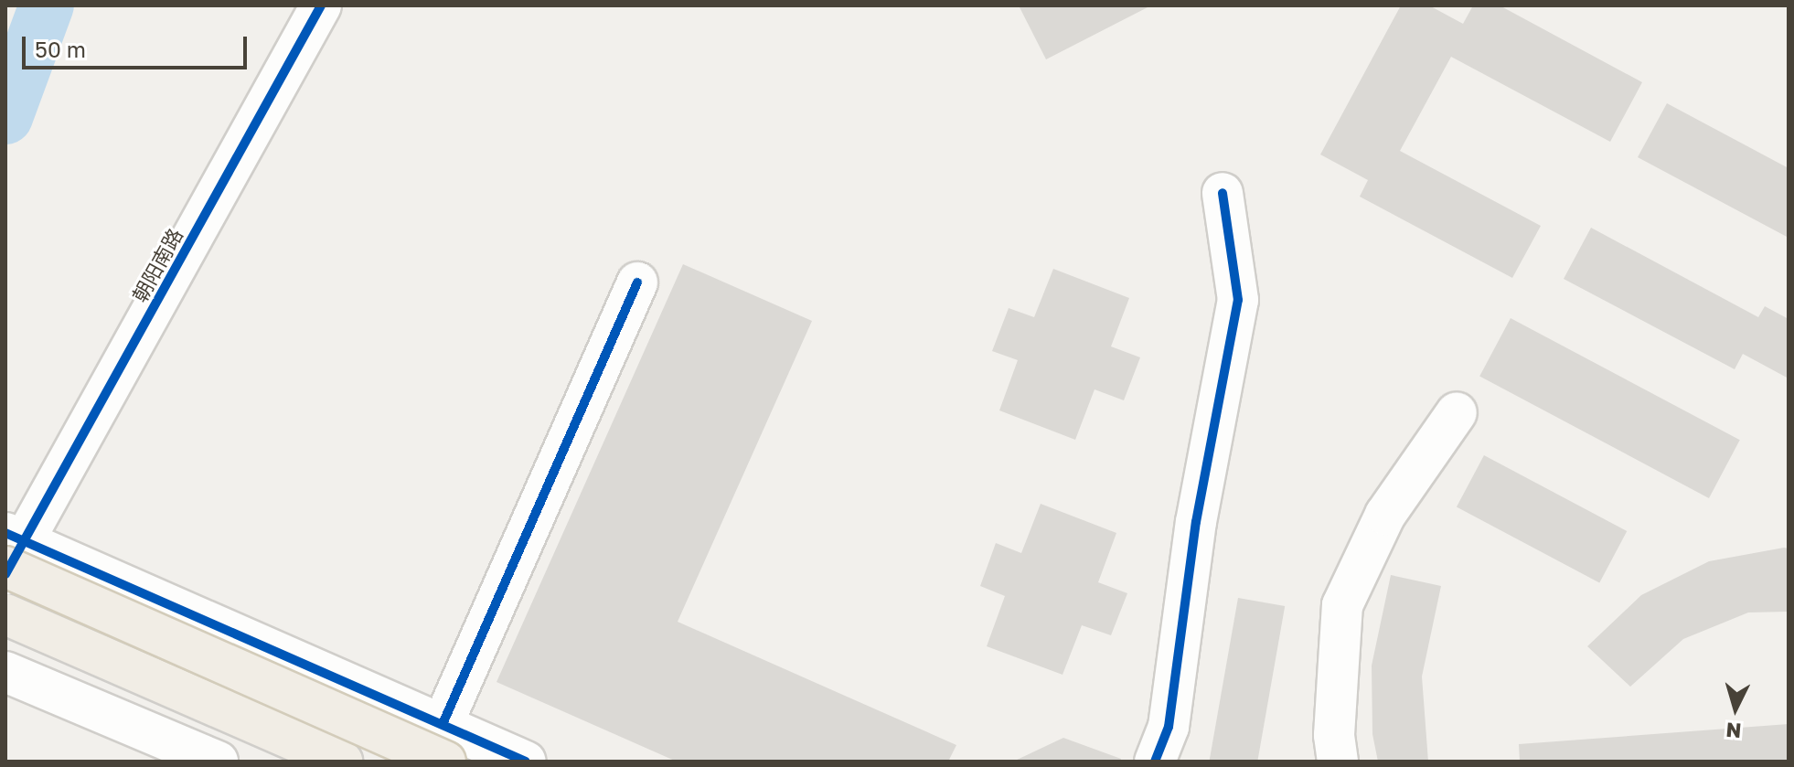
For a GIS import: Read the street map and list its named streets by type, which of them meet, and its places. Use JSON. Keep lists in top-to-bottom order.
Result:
{
  "streets": {
    "street": ["朝阳南路"]
  },
  "scale_bar": "50 m",
  "north": "bottom"
}
